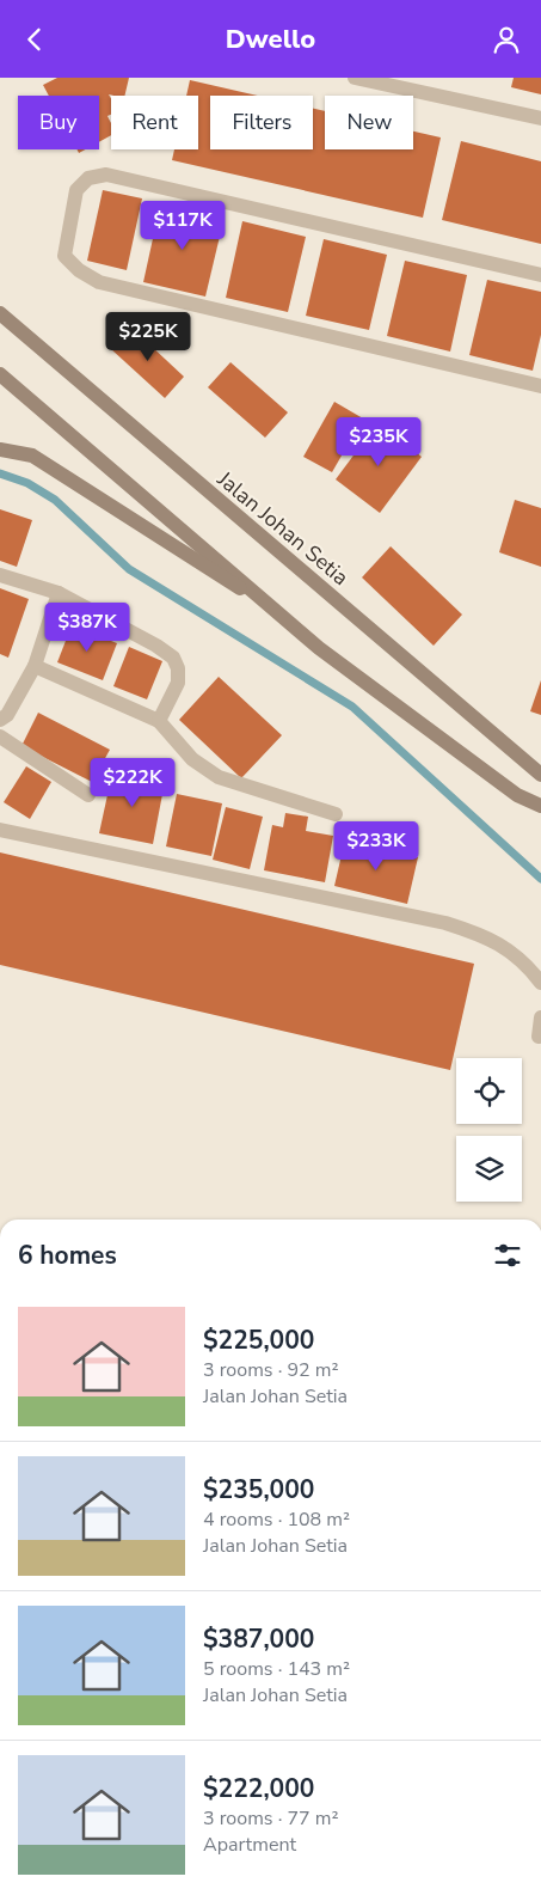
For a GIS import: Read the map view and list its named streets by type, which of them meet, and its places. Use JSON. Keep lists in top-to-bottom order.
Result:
{
  "streets": {
    "main road": ["Jalan Johan Setia"]
  },
  "page": {
    "header": "Dwello",
    "chip": [
      "Buy",
      "Rent",
      "Filters",
      "New"
    ],
    "price": [
      "$117K",
      "$225K",
      "$235K",
      "$387K",
      "$222K",
      "$233K"
    ],
    "heading": "6 homes",
    "list": [
      {
        "name": "$225,000",
        "note": "3 rooms · 92 m² · Jalan Johan Setia"
      },
      {
        "name": "$235,000",
        "note": "4 rooms · 108 m² · Jalan Johan Setia"
      },
      {
        "name": "$387,000",
        "note": "5 rooms · 143 m² · Jalan Johan Setia"
      },
      {
        "name": "$222,000",
        "note": "3 rooms · 77 m² · Apartment"
      }
    ]
  }
}
